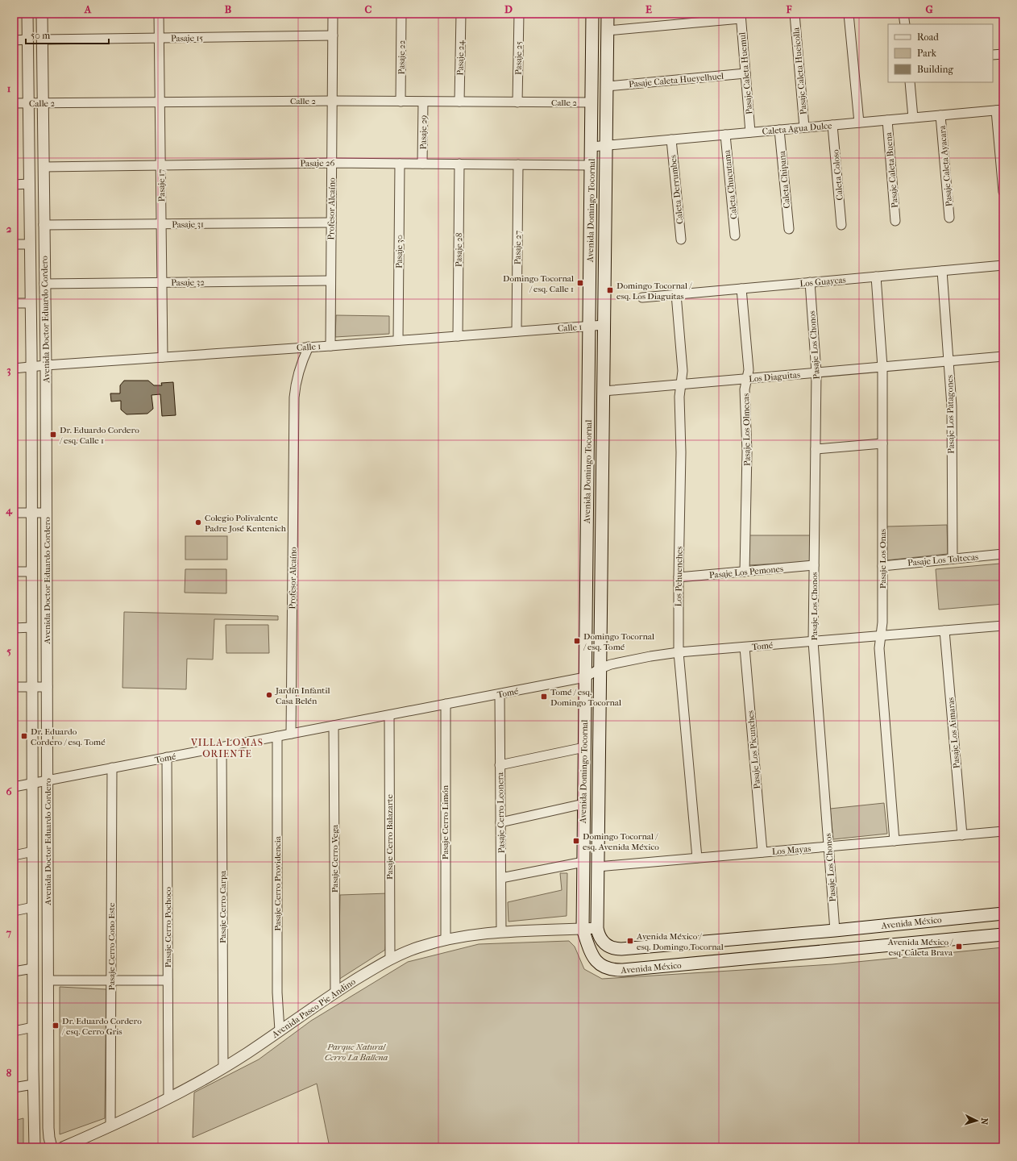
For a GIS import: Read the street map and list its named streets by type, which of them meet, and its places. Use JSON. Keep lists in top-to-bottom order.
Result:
{
  "streets": {
    "main road": ["Avenida Domingo Tocornal", "Avenida México"],
    "street": [
      "Pasaje 15",
      "Pasaje 22",
      "Pasaje 24",
      "Pasaje 25",
      "Pasaje Caleta Hueicolla",
      "Pasaje Caleta Huemul",
      "Pasaje Caleta Hueyelhuel",
      "Calle 2",
      "Caleta Agua Dulce",
      "Pasaje 29",
      "Pasaje 26",
      "Pasaje Caleta Ayacara",
      "Pasaje Caleta Buena",
      "Caleta Coloso",
      "Caleta Chipana",
      "Caleta Chucutama",
      "Pasaje 17",
      "Caleta Derrumbes",
      "Profesor Alcaíno",
      "Pasaje 31",
      "Pasaje 27",
      "Pasaje 28",
      "Pasaje 30",
      "Los Guaycas",
      "Pasaje 32",
      "Avenida Doctor Eduardo Cordero",
      "Calle 1",
      "Pasaje Los Chonos",
      "Los Diaguitas",
      "Pasaje Los Patagones",
      "Pasaje Los Olmecas",
      "Pasaje Los Onas",
      "Pasaje Los Toltecas",
      "Pasaje Los Pemones",
      "Los Pehuenches",
      "Tomé",
      "Pasaje Los Aimaras",
      "Pasaje Los Picunches",
      "Pasaje Cerro Leonera",
      "Pasaje Cerro Limón",
      "Pasaje Cerro Balazarte",
      "Los Mayas",
      "Pasaje Cerro Vega",
      "Pasaje Cerro Providencia",
      "Pasaje Cerro Carpa",
      "Pasaje Cerro Pochoco",
      "Pasaje Cerro Cono Este",
      "Avenida Paseo Pie Andino"
    ]
  },
  "crossings": [
    ["Pasaje 15", "Pasaje 17"],
    ["Pasaje 15", "Profesor Alcaíno"],
    ["Pasaje 15", "Avenida Doctor Eduardo Cordero"],
    ["Pasaje 22", "Calle 2"],
    ["Pasaje 24", "Calle 2"],
    ["Pasaje 25", "Calle 2"],
    ["Pasaje Caleta Hueicolla", "Caleta Agua Dulce"],
    ["Pasaje Caleta Huemul", "Pasaje Caleta Hueyelhuel"],
    ["Pasaje Caleta Huemul", "Caleta Agua Dulce"],
    ["Pasaje Caleta Hueyelhuel", "Avenida Domingo Tocornal"],
    ["Calle 2", "Pasaje 29"],
    ["Calle 2", "Pasaje 17"],
    ["Calle 2", "Profesor Alcaíno"],
    ["Calle 2", "Avenida Domingo Tocornal"],
    ["Calle 2", "Avenida Doctor Eduardo Cordero"],
    ["Caleta Agua Dulce", "Pasaje Caleta Ayacara"],
    ["Caleta Agua Dulce", "Pasaje Caleta Buena"],
    ["Caleta Agua Dulce", "Caleta Coloso"],
    ["Caleta Agua Dulce", "Caleta Chipana"],
    ["Caleta Agua Dulce", "Caleta Chucutama"],
    ["Caleta Agua Dulce", "Caleta Derrumbes"],
    ["Caleta Agua Dulce", "Avenida Domingo Tocornal"],
    ["Pasaje 29", "Pasaje 26"],
    ["Pasaje 26", "Pasaje 17"],
    ["Pasaje 26", "Profesor Alcaíno"],
    ["Pasaje 26", "Avenida Domingo Tocornal"],
    ["Pasaje 26", "Pasaje 27"],
    ["Pasaje 26", "Pasaje 28"],
    ["Pasaje 26", "Pasaje 30"],
    ["Pasaje 26", "Avenida Doctor Eduardo Cordero"],
    ["Pasaje 17", "Pasaje 31"],
    ["Pasaje 17", "Pasaje 32"],
    ["Pasaje 17", "Calle 1"],
    ["Profesor Alcaíno", "Pasaje 31"],
    ["Profesor Alcaíno", "Pasaje 32"],
    ["Profesor Alcaíno", "Calle 1"],
    ["Profesor Alcaíno", "Tomé"],
    ["Avenida Domingo Tocornal", "Calle 1"],
    ["Avenida Domingo Tocornal", "Los Diaguitas"],
    ["Avenida Domingo Tocornal", "Tomé"],
    ["Avenida Domingo Tocornal", "Los Mayas"],
    ["Avenida Domingo Tocornal", "Avenida México"],
    ["Avenida Domingo Tocornal", "Avenida Paseo Pie Andino"],
    ["Pasaje 31", "Avenida Doctor Eduardo Cordero"],
    ["Pasaje 27", "Calle 1"],
    ["Pasaje 28", "Calle 1"],
    ["Pasaje 30", "Calle 1"],
    ["Los Guaycas", "Pasaje Los Chonos"],
    ["Los Guaycas", "Pasaje Los Patagones"],
    ["Los Guaycas", "Pasaje Los Olmecas"],
    ["Los Guaycas", "Pasaje Los Onas"],
    ["Los Guaycas", "Los Pehuenches"],
    ["Pasaje 32", "Avenida Doctor Eduardo Cordero"],
    ["Avenida Doctor Eduardo Cordero", "Calle 1"],
    ["Avenida Doctor Eduardo Cordero", "Tomé"],
    ["Pasaje Los Chonos", "Los Diaguitas"],
    ["Pasaje Los Chonos", "Pasaje Los Pemones"],
    ["Pasaje Los Chonos", "Tomé"],
    ["Pasaje Los Chonos", "Los Mayas"],
    ["Pasaje Los Chonos", "Avenida México"],
    ["Los Diaguitas", "Pasaje Los Patagones"],
    ["Los Diaguitas", "Pasaje Los Olmecas"],
    ["Los Diaguitas", "Pasaje Los Onas"],
    ["Los Diaguitas", "Los Pehuenches"],
    ["Pasaje Los Patagones", "Pasaje Los Toltecas"],
    ["Pasaje Los Olmecas", "Pasaje Los Pemones"],
    ["Pasaje Los Onas", "Pasaje Los Toltecas"],
    ["Pasaje Los Onas", "Tomé"],
    ["Pasaje Los Onas", "Los Mayas"],
    ["Pasaje Los Pemones", "Los Pehuenches"],
    ["Los Pehuenches", "Tomé"],
    ["Los Pehuenches", "Los Mayas"],
    ["Tomé", "Pasaje Los Aimaras"],
    ["Tomé", "Pasaje Los Picunches"],
    ["Tomé", "Pasaje Cerro Leonera"],
    ["Tomé", "Pasaje Cerro Limón"],
    ["Tomé", "Pasaje Cerro Balazarte"],
    ["Tomé", "Pasaje Cerro Vega"],
    ["Tomé", "Pasaje Cerro Providencia"],
    ["Tomé", "Pasaje Cerro Carpa"],
    ["Tomé", "Pasaje Cerro Pochoco"],
    ["Tomé", "Pasaje Cerro Cono Este"],
    ["Pasaje Los Aimaras", "Los Mayas"],
    ["Pasaje Los Picunches", "Los Mayas"],
    ["Pasaje Cerro Leonera", "Avenida Paseo Pie Andino"],
    ["Pasaje Cerro Limón", "Avenida Paseo Pie Andino"],
    ["Pasaje Cerro Balazarte", "Avenida Paseo Pie Andino"],
    ["Pasaje Cerro Vega", "Avenida Paseo Pie Andino"],
    ["Pasaje Cerro Providencia", "Avenida Paseo Pie Andino"],
    ["Pasaje Cerro Carpa", "Avenida Paseo Pie Andino"],
    ["Avenida México", "Avenida Paseo Pie Andino"],
    ["Pasaje Cerro Pochoco", "Avenida Paseo Pie Andino"],
    ["Pasaje Cerro Cono Este", "Avenida Paseo Pie Andino"]
  ],
  "districts": ["VILLA LOMAS ORIENTE"],
  "parks": ["Parque Natural Cerro La Ballena"],
  "places": {
    "transit": [
      "Domingo Tocornal / esq. Calle 1",
      "Domingo Tocornal / esq. Los Diaguitas",
      "Dr. Eduardo Cordero / esq. Calle 1",
      "Domingo Tocornal / esq. Tomé",
      "Tomé / esq. Domingo Tocornal",
      "Dr. Eduardo Cordero / esq. Tomé",
      "Domingo Tocornal / esq. Avenida México",
      "Avenida México / esq. Domingo Tocornal",
      "Avenida México / esq. Caleta Brava",
      "Dr. Eduardo Cordero / esq. Cerro Gris"
    ],
    "other": ["Colegio Polivalente Padre José Kentenich", "Jardín Infantil Casa Belén"]
  },
  "legend": ["Road", "Park", "Building"],
  "scale_bar": "50 m",
  "north": "right",
  "grid": {
    "columns": [
      "A",
      "B",
      "C",
      "D",
      "E",
      "F",
      "G"
    ],
    "rows": [
      "1",
      "2",
      "3",
      "4",
      "5",
      "6",
      "7",
      "8"
    ]
  }
}
